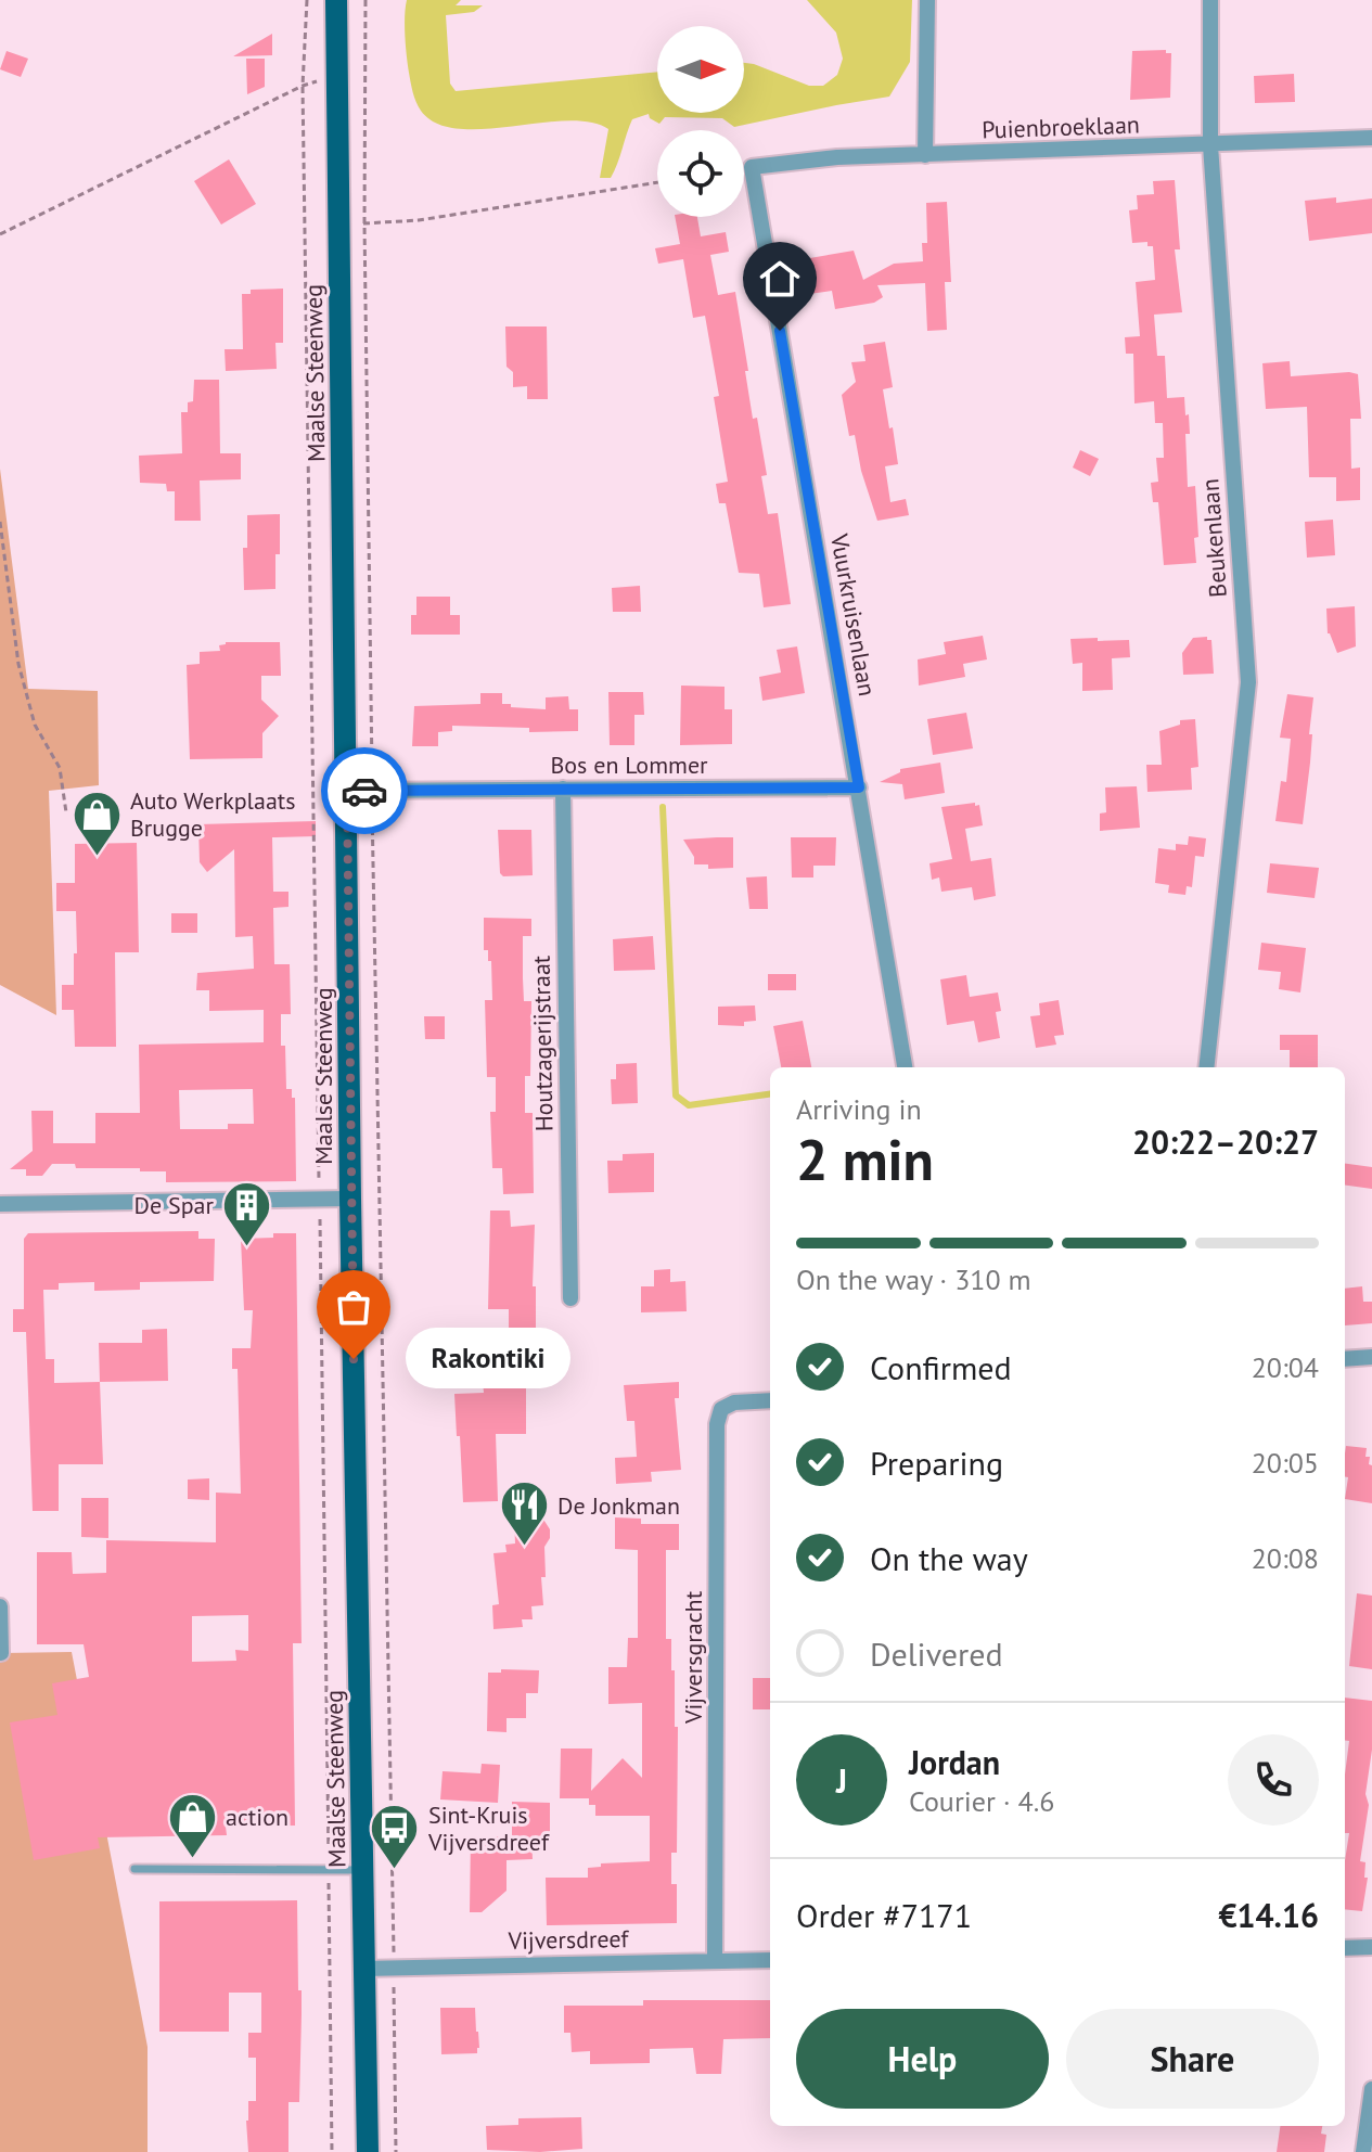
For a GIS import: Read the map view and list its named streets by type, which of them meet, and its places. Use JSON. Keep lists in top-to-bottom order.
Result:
{
  "streets": {
    "main road": ["Maalse Steenweg"],
    "street": [
      "Puienbroeklaan",
      "Beukenlaan",
      "Vuurkruisenlaan",
      "Bos en Lommer",
      "Houtzagerijstraat",
      "Vijversgracht",
      "Vijversdreef"
    ]
  },
  "crossings": [
    ["Puienbroeklaan", "Beukenlaan"],
    ["Puienbroeklaan", "Vuurkruisenlaan"],
    ["Maalse Steenweg", "Bos en Lommer"],
    ["Maalse Steenweg", "Vijversdreef"],
    ["Vuurkruisenlaan", "Bos en Lommer"],
    ["Bos en Lommer", "Houtzagerijstraat"],
    ["Vijversgracht", "Vijversdreef"]
  ],
  "places": {
    "shop": ["Auto Werkplaats Brugge", "action"],
    "building": ["De Spar"],
    "other": ["Rakontiki"],
    "restaurant": ["De Jonkman"],
    "bus stop": ["Sint-Kruis Vijversdreef"]
  },
  "north": "right",
  "page": {
    "heading": ["2 min", "Arriving in", "20:22–20:27"],
    "panel": [
      "Jordan",
      "Courier · 4.6",
      "Order #7171",
      "€14.16"
    ],
    "bar": "On the way · 310 m",
    "list": [
      ["Confirmed", "20:04"],
      ["Preparing", "20:05"],
      ["On the way", "20:08"],
      "Delivered"
    ],
    "bubble": "Rakontiki",
    "round": "J",
    "buttons": ["Help", "Share"]
  }
}
